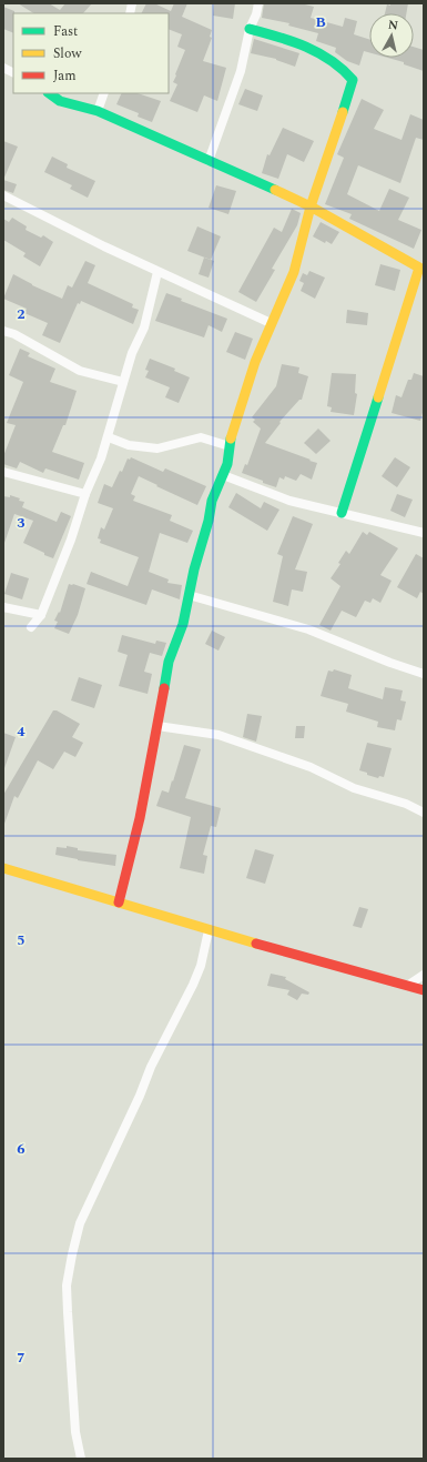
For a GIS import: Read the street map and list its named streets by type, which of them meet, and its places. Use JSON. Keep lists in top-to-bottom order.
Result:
{
  "legend": ["Fast", "Slow", "Jam"],
  "north": "top",
  "grid": {
    "columns": ["B"],
    "rows": [
      "2",
      "3",
      "4",
      "5",
      "6",
      "7"
    ]
  }
}
